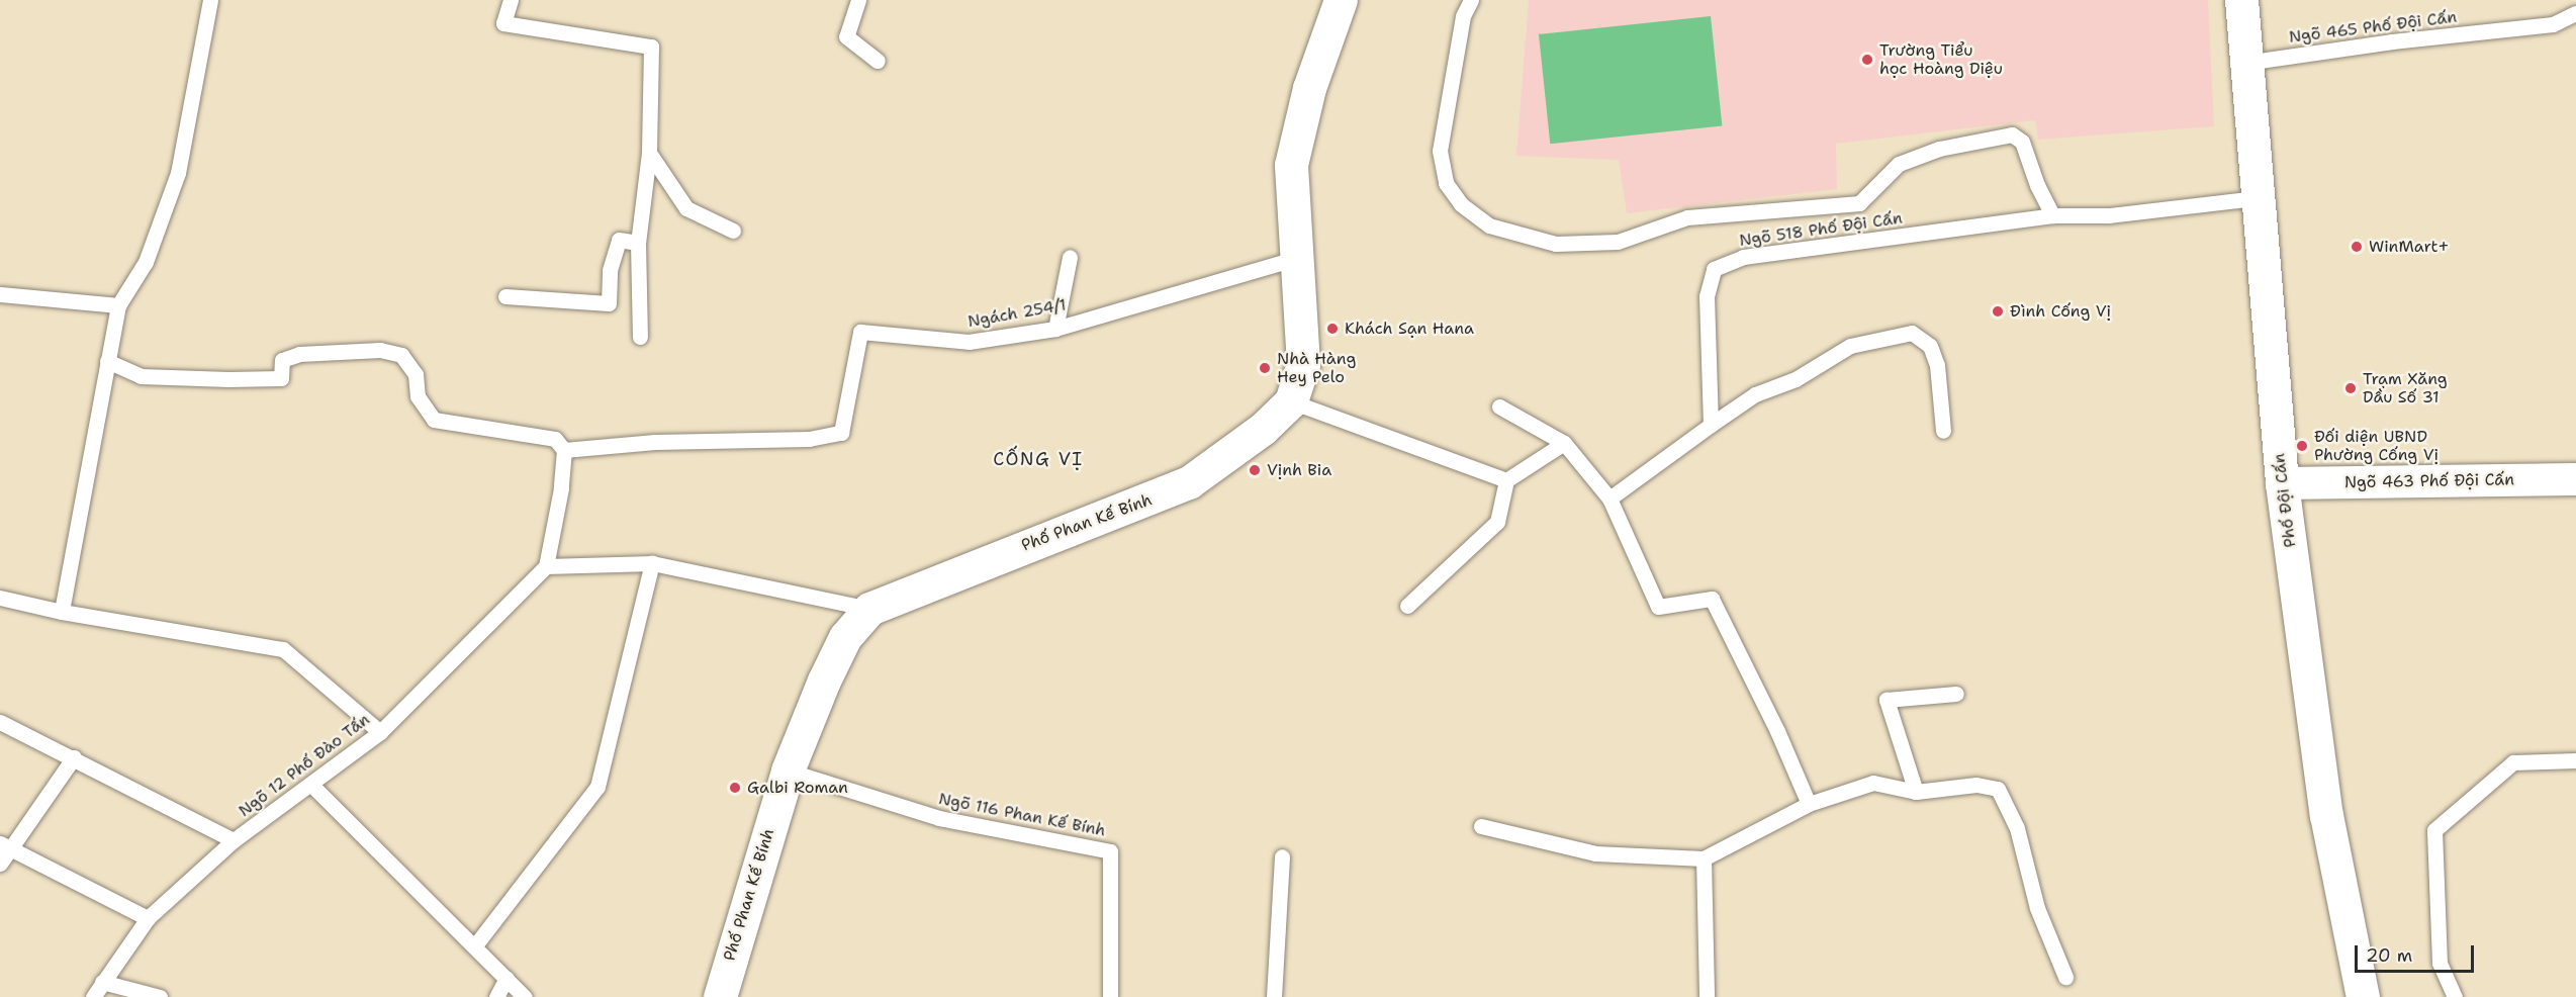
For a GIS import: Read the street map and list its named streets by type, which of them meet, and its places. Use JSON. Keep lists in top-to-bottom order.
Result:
{
  "streets": {
    "street": ["Ngõ 463 Phố Đội Cấn", "Phố Đội Cấn", "Phố Phan Kế Bính"],
    "lane": [
      "Ngõ 465 Phố Đội Cấn",
      "Ngõ 518 Phố Đội Cấn",
      "Ngách 254/1",
      "Ngõ 12 Phố Đào Tấn",
      "Ngõ 116 Phan Kế Bính"
    ]
  },
  "crossings": [
    ["Ngõ 465 Phố Đội Cấn", "Phố Đội Cấn"],
    ["Ngõ 518 Phố Đội Cấn", "Phố Đội Cấn"],
    ["Ngách 254/1", "Phố Phan Kế Bính"],
    ["Ngõ 463 Phố Đội Cấn", "Phố Đội Cấn"],
    ["Phố Phan Kế Bính", "Ngõ 116 Phan Kế Bính"]
  ],
  "districts": ["CỐNG VỊ"],
  "places": [
    "Trường Tiểu học Hoàng Diệu",
    "WinMart+",
    "Đình Cống Vị",
    "Khách Sạn Hana",
    "Nhà Hàng Hey Pelo",
    "Trạm Xăng Dầu Số 31",
    "Đối diện UBND Phường Cống Vị",
    "Vịnh Bia",
    "Galbi Roman"
  ],
  "scale_bar": "20 m"
}
